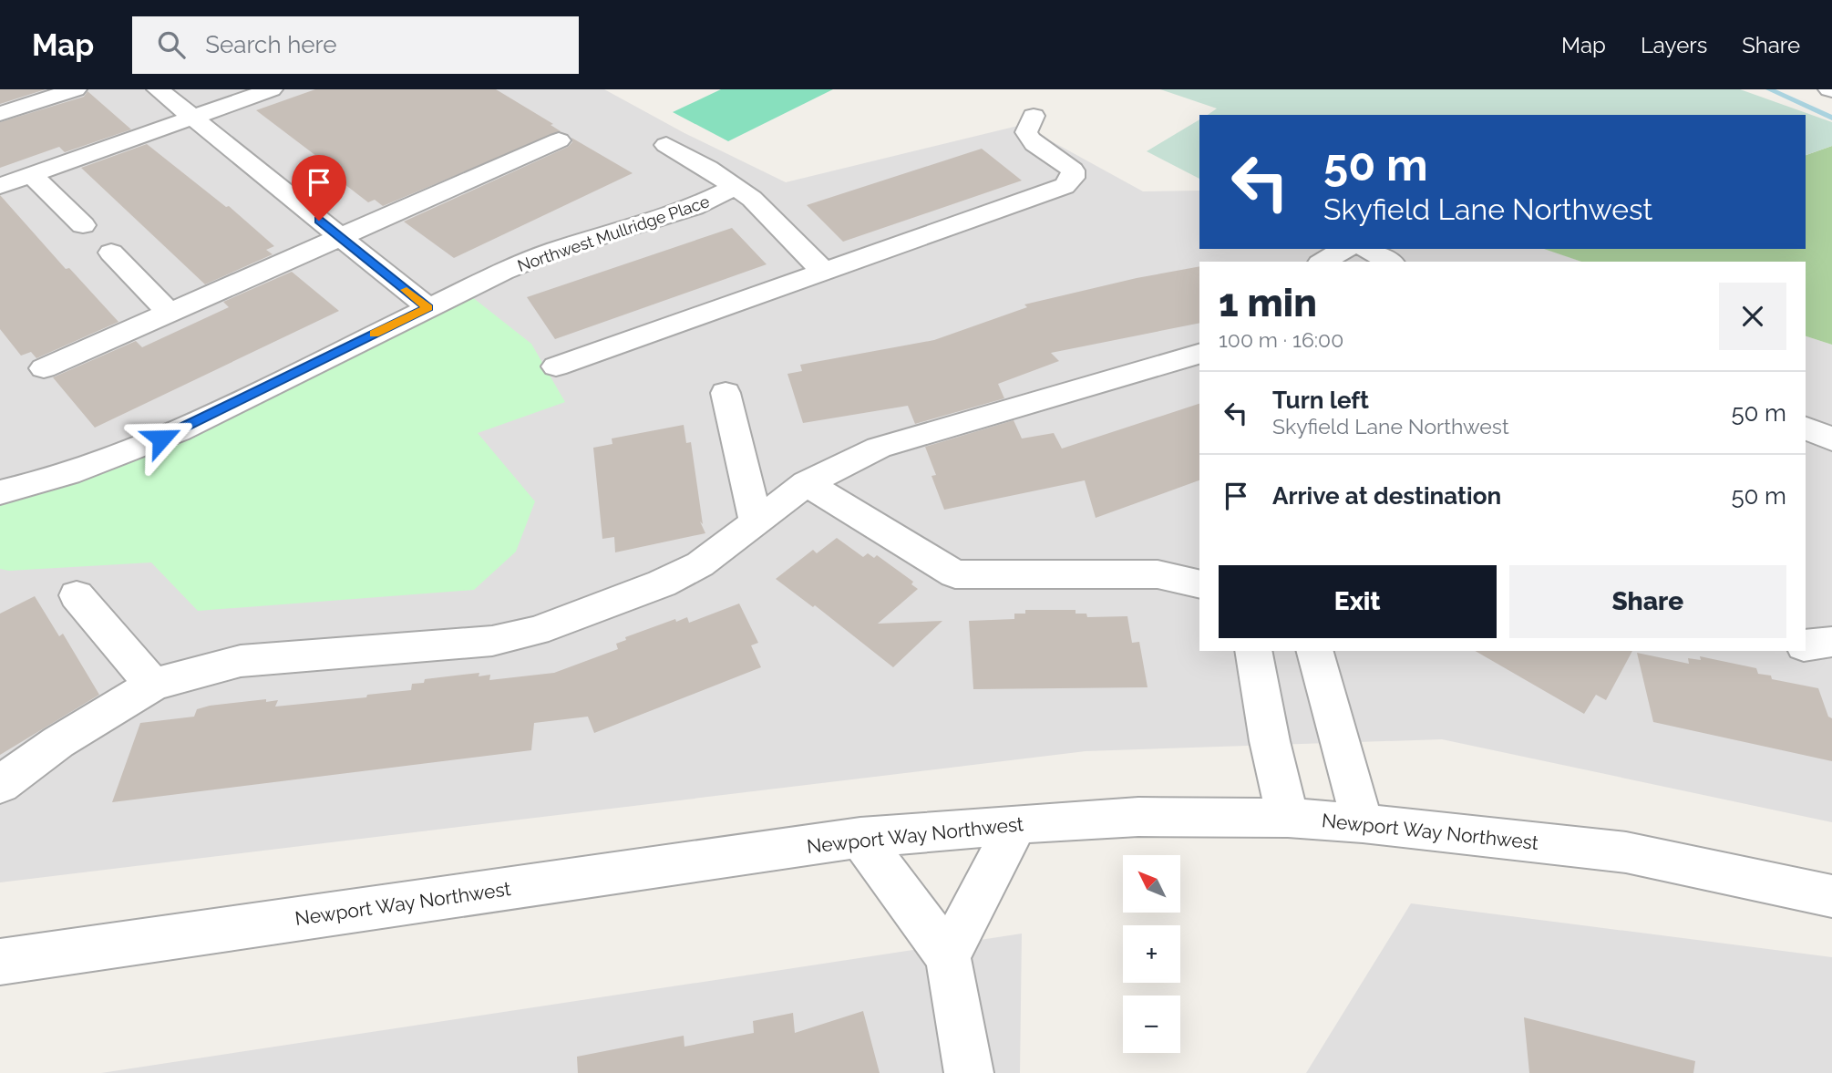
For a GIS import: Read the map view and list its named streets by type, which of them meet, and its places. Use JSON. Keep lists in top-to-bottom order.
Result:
{
  "streets": {
    "street": ["Northwest Mullridge Place", "Newport Way Northwest"]
  },
  "north": "top left",
  "page": {
    "header": "Map",
    "search": "Search here",
    "nav": ["Map", "Layers", "Share"],
    "turn": ["50 m", "Skyfield Lane Northwest"],
    "heading": ["1 min", "100 m · 16:00"],
    "list": [
      {
        "name": "Turn left",
        "note": "Skyfield Lane Northwest",
        "value": "50 m"
      },
      {
        "name": "Arrive at destination",
        "value": "50 m"
      }
    ],
    "buttons": ["Exit", "Share"],
    "map_buttons": ["+", "−"]
  }
}
